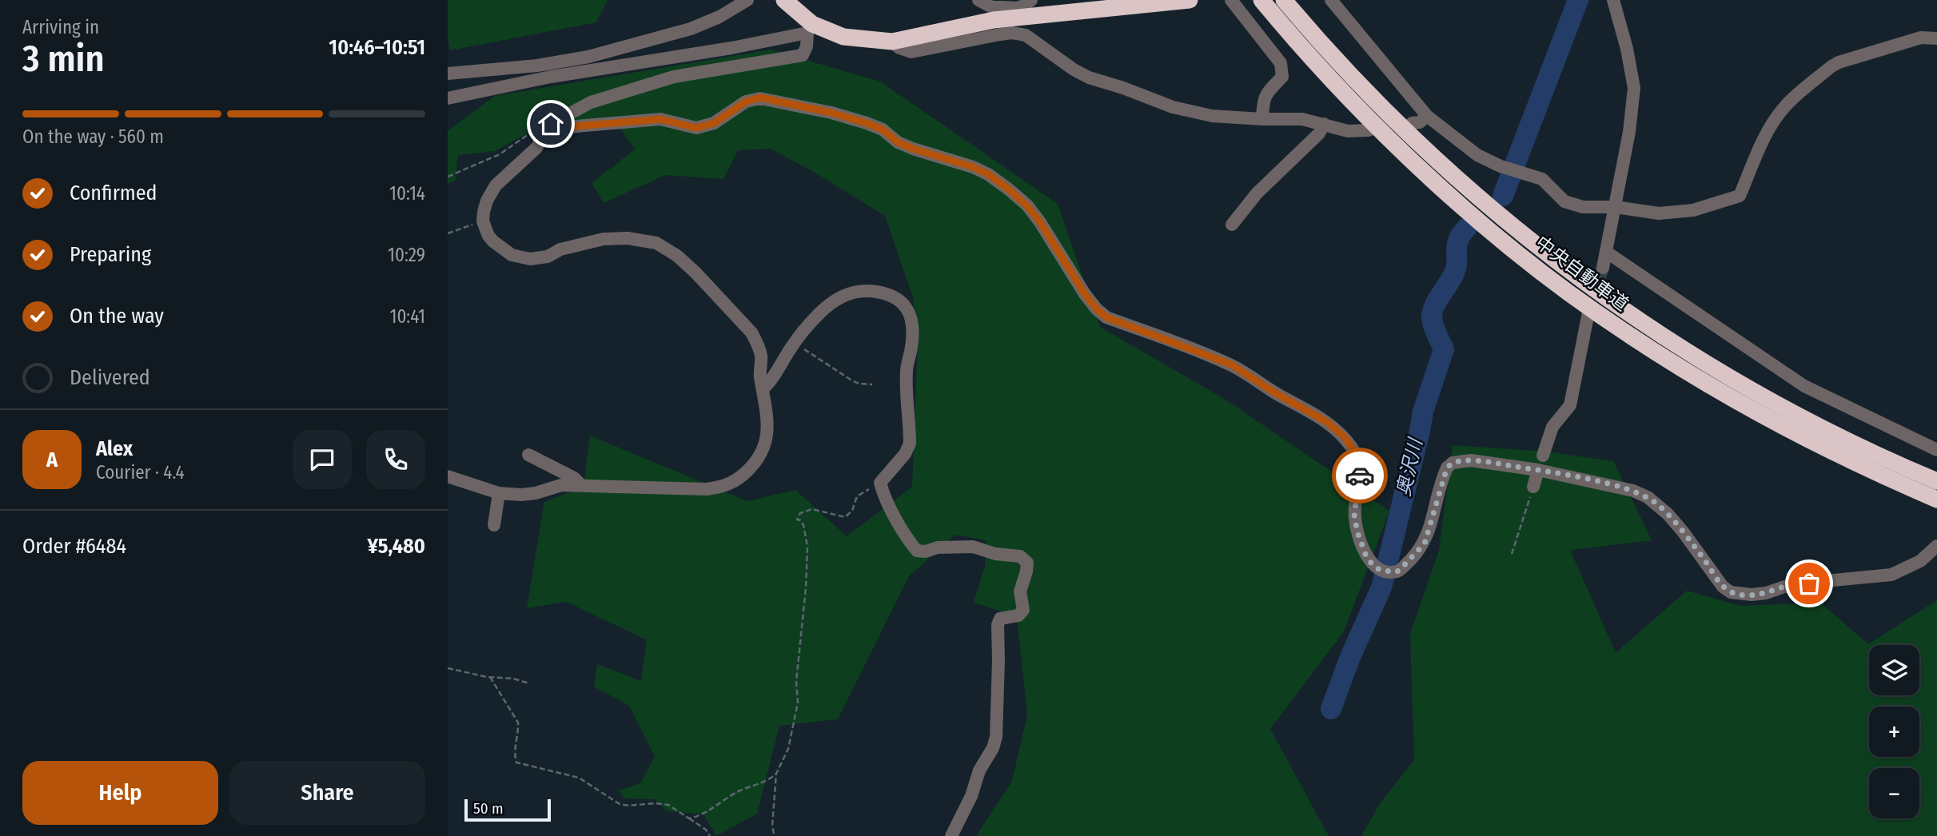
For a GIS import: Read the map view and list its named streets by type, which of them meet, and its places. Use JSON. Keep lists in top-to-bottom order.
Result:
{
  "streets": {
    "highway": ["中央自動車道"]
  },
  "water": ["奥沢川"],
  "scale_bar": "50 m",
  "page": {
    "heading": ["3 min", "Arriving in", "10:46–10:51"],
    "panel": [
      "Alex",
      "Courier · 4.4",
      "Order #6484",
      "¥5,480"
    ],
    "bar": "On the way · 560 m",
    "list": [
      ["Confirmed", "10:14"],
      ["Preparing", "10:29"],
      ["On the way", "10:41"],
      "Delivered"
    ],
    "round": "A",
    "map_buttons": ["+", "−"],
    "buttons": ["Help", "Share"],
    "scale": "50 m"
  }
}
